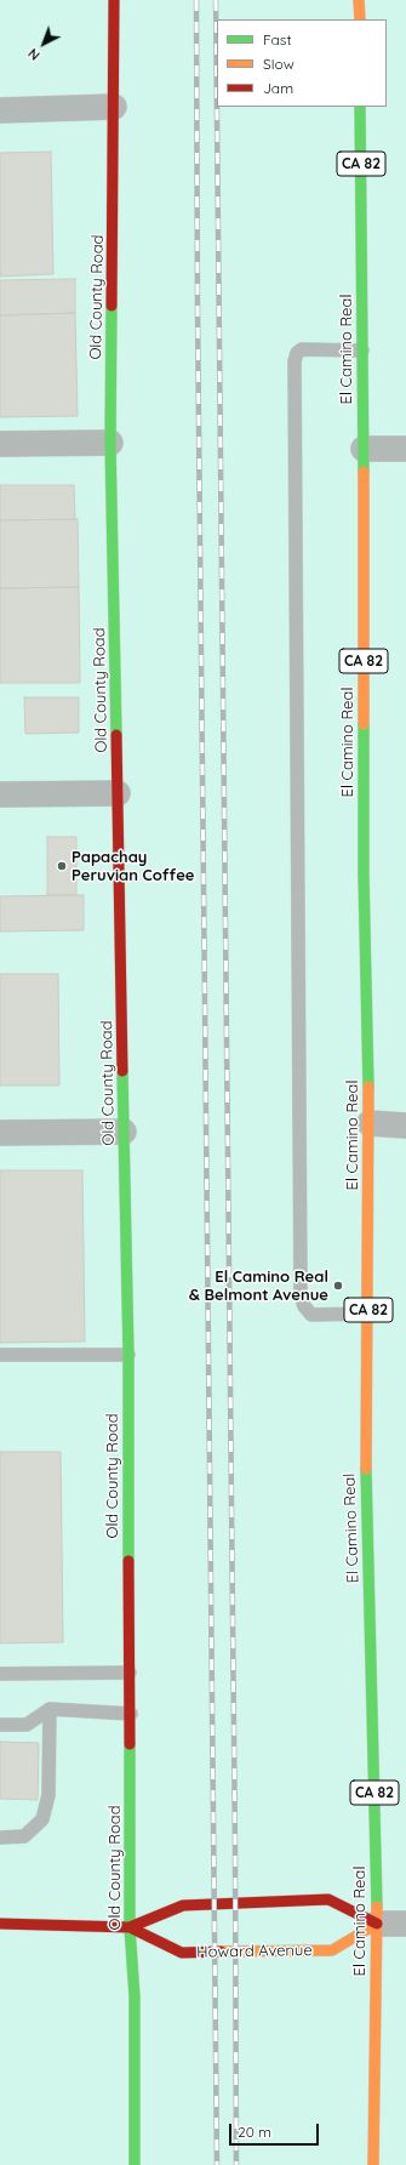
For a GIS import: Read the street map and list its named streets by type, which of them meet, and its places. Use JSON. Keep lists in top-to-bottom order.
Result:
{
  "streets": {
    "main road": [
      "CA 82",
      "Old County Road",
      "El Camino Real",
      "Howard Avenue"
    ]
  },
  "crossings": [
    ["Old County Road", "Howard Avenue"],
    ["El Camino Real", "Howard Avenue"]
  ],
  "places": ["Papachay Peruvian Coffee", "El Camino Real & Belmont Avenue"],
  "legend": ["Fast", "Slow", "Jam"],
  "scale_bar": "20 m",
  "north": "bottom left"
}
